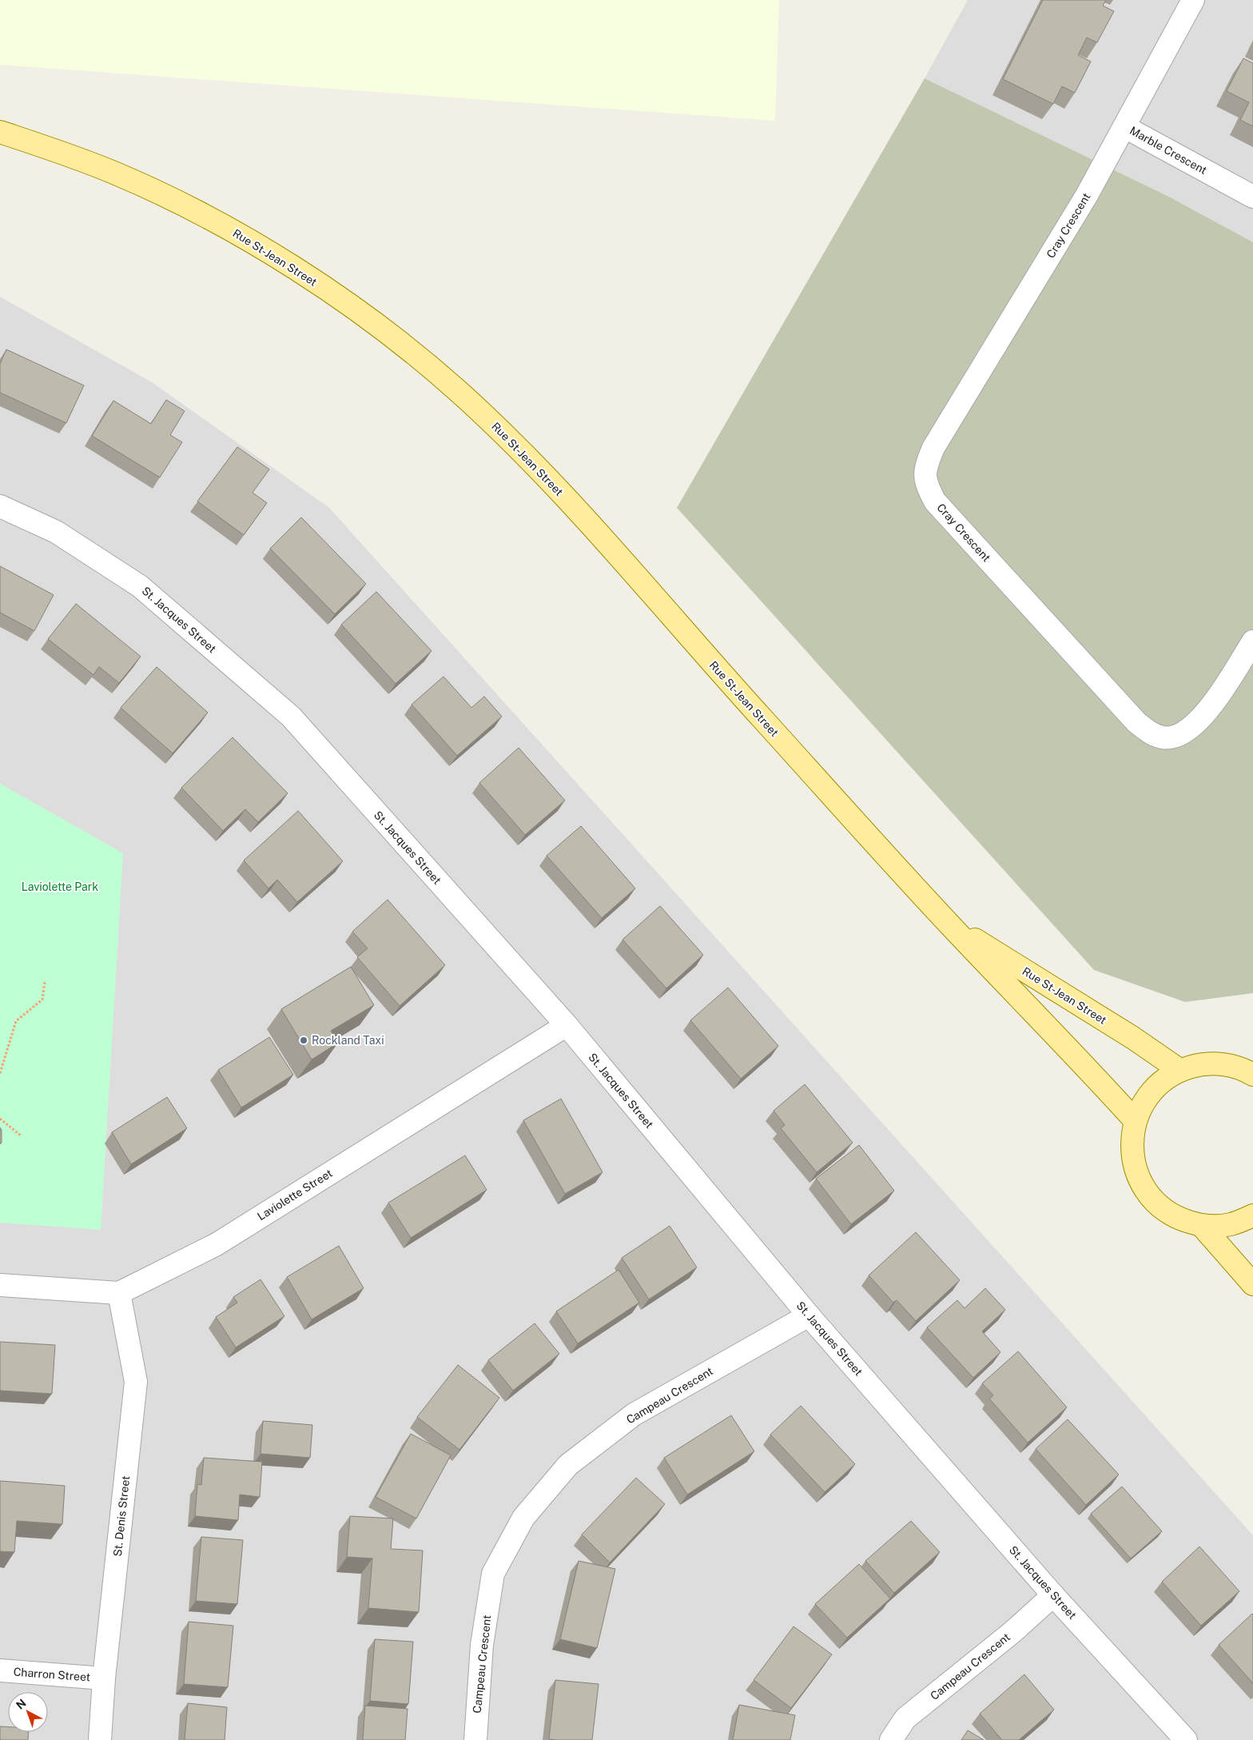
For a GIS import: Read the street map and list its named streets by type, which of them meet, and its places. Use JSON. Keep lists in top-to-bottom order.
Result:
{
  "streets": {
    "main road": ["Rue St-Jean Street"],
    "street": [
      "Marble Crescent",
      "Cray Crescent",
      "St. Jacques Street",
      "Laviolette Street",
      "Campeau Crescent",
      "St. Denis Street",
      "Charron Street"
    ]
  },
  "crossings": [
    ["Marble Crescent", "Cray Crescent"],
    ["St. Jacques Street", "Laviolette Street"],
    ["St. Jacques Street", "Campeau Crescent"],
    ["Laviolette Street", "St. Denis Street"],
    ["St. Denis Street", "Charron Street"]
  ],
  "parks": ["Laviolette Park"],
  "places": ["Rockland Taxi"],
  "north": "top left"
}
